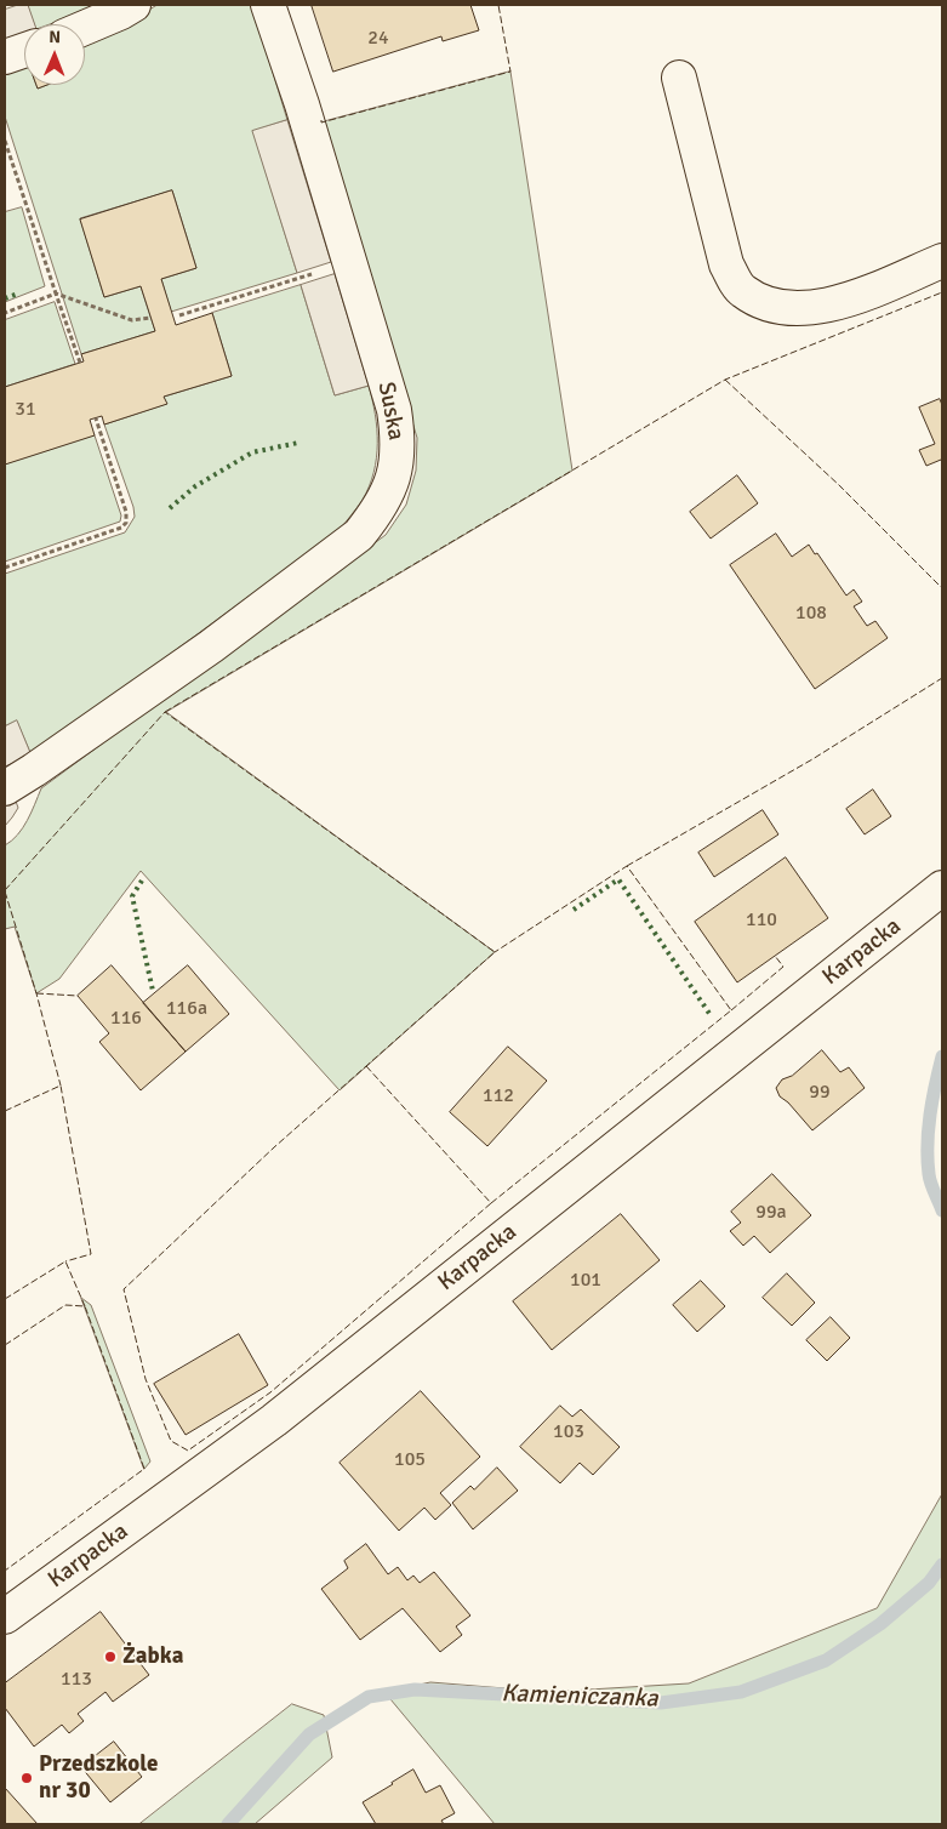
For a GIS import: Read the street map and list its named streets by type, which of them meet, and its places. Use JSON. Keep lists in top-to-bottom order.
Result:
{
  "streets": {
    "street": ["Suska", "Karpacka"]
  },
  "water": ["Kamieniczanka"],
  "places": ["Żabka", "Przedszkole nr 30"],
  "house_numbers": [
    "24",
    "31",
    "108",
    "110",
    "116a",
    "116",
    "99",
    "112",
    "99a",
    "101",
    "103",
    "105",
    "113"
  ],
  "north": "top"
}
